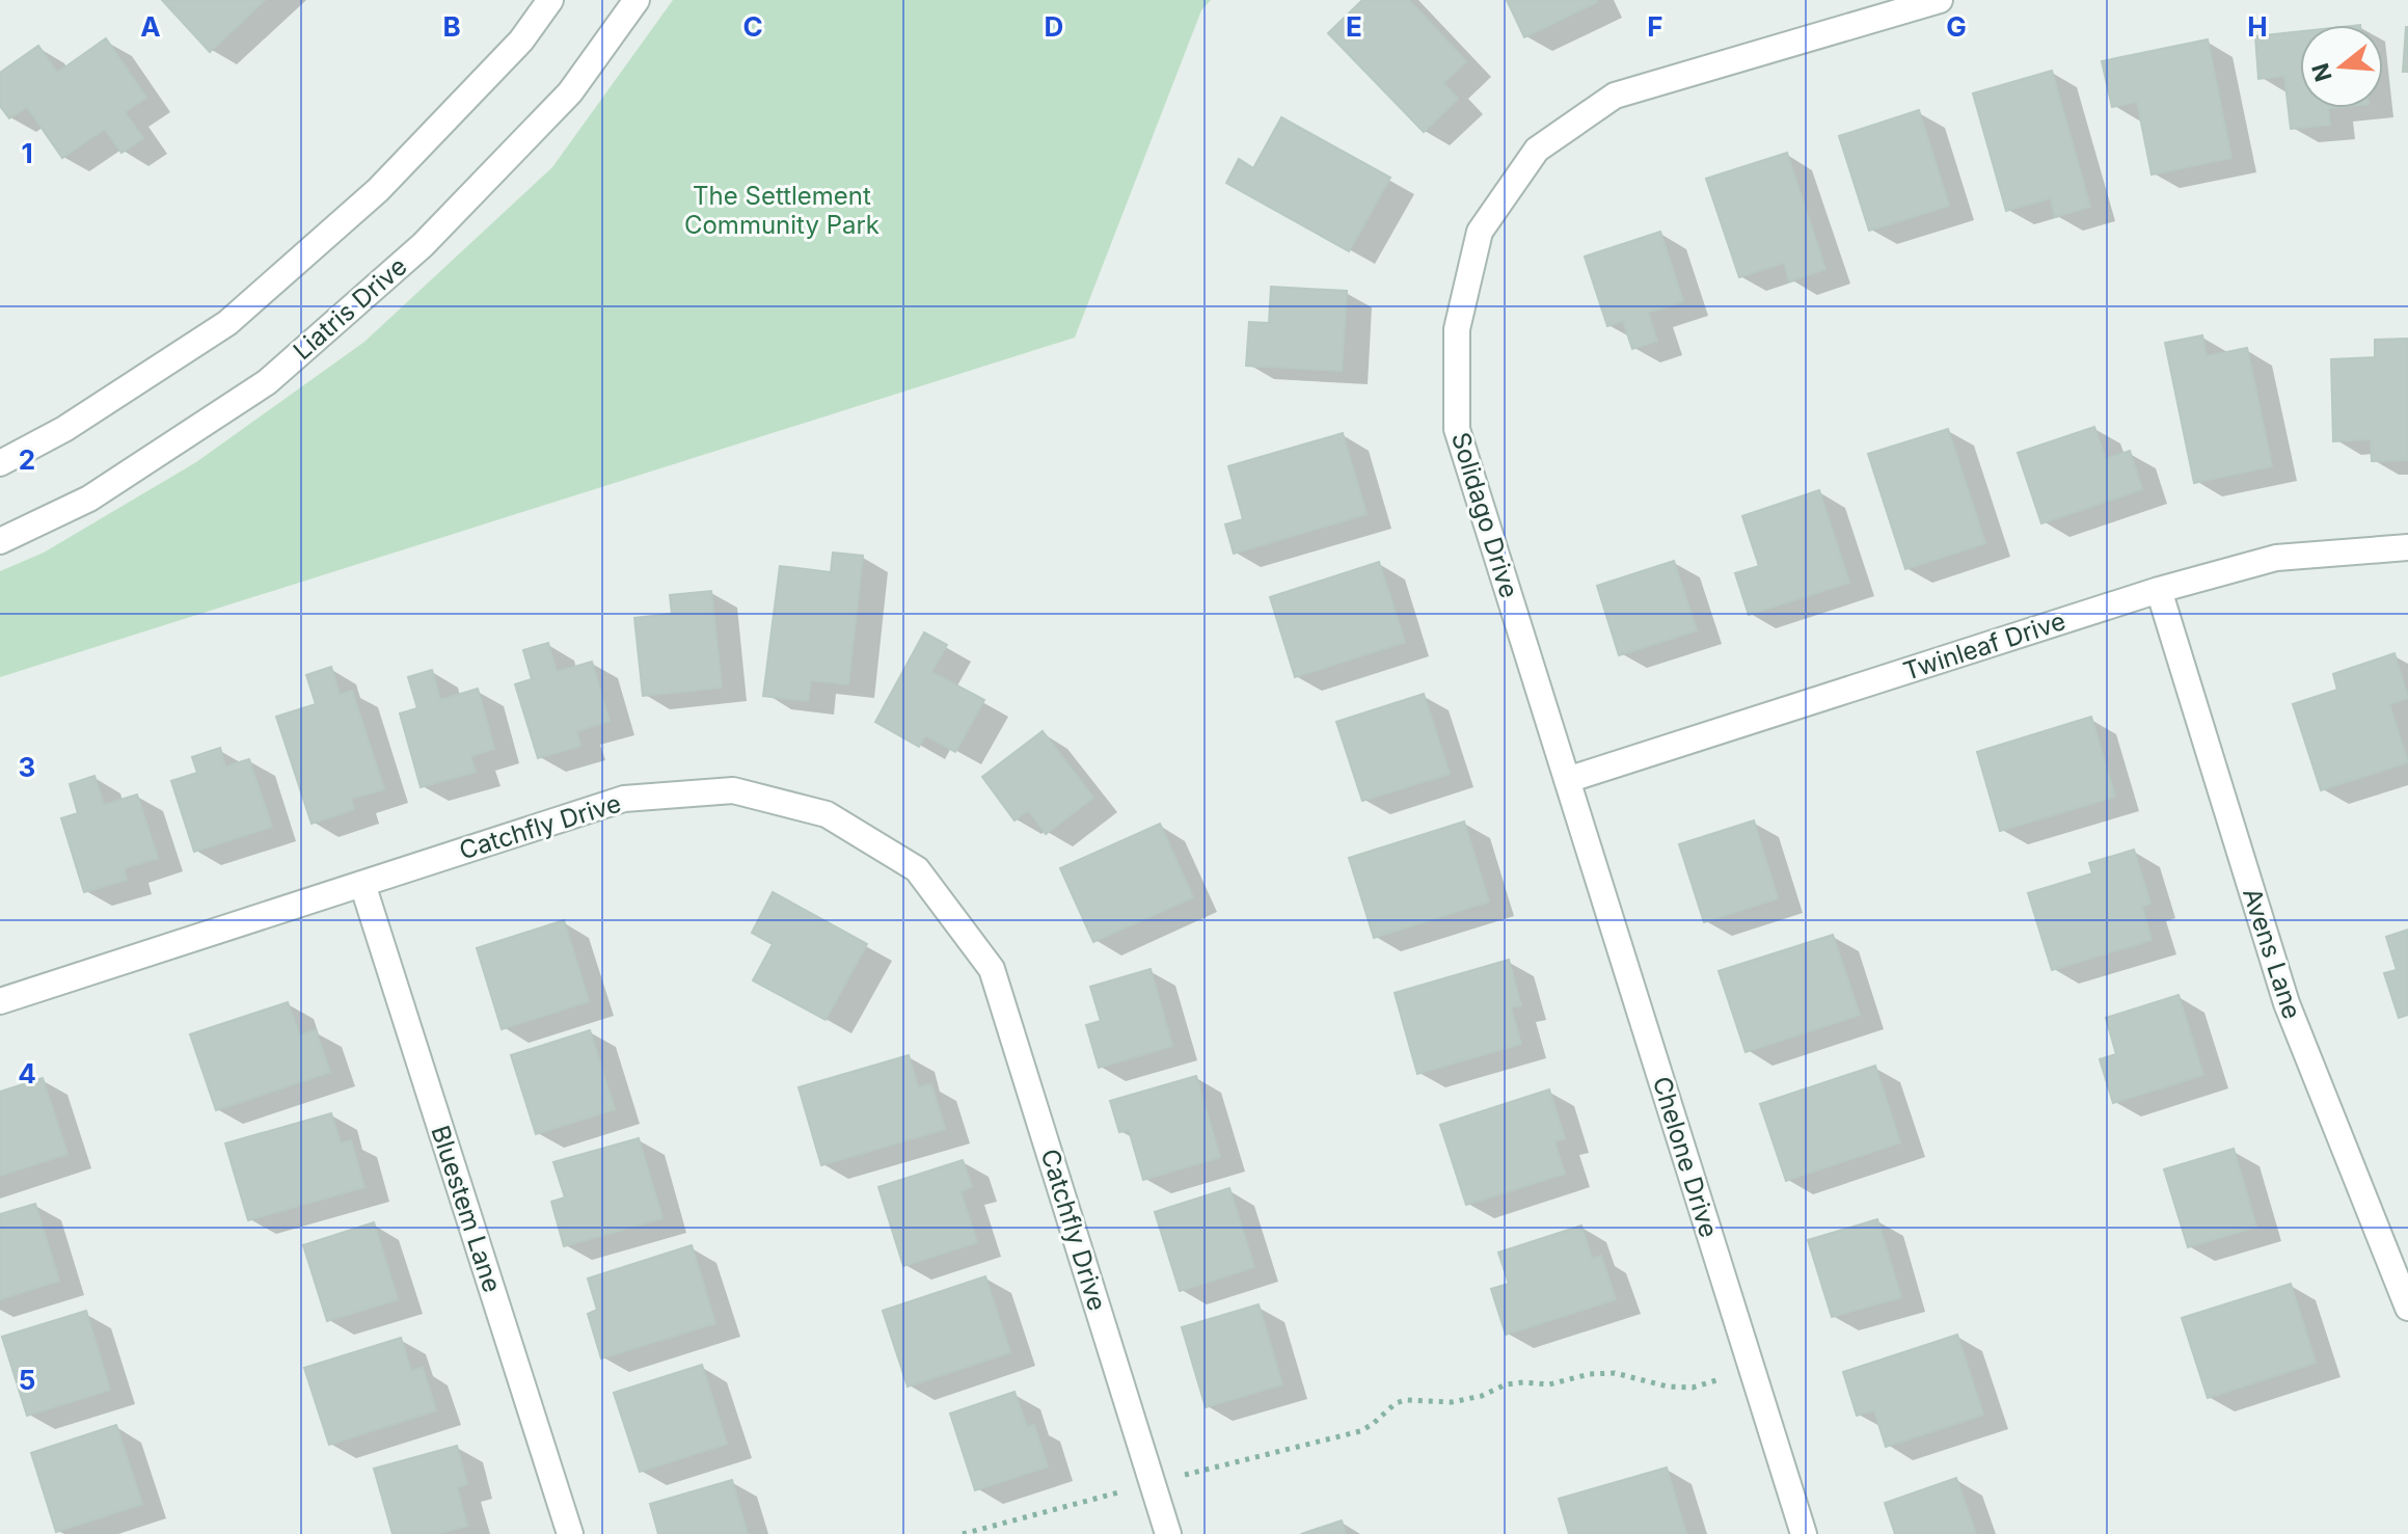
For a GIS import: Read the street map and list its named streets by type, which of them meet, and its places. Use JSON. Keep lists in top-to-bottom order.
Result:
{
  "streets": {
    "street": [
      "Liatris Drive",
      "Solidago Drive",
      "Twinleaf Drive",
      "Catchfly Drive",
      "Avens Lane",
      "Chelone Drive",
      "Bluestem Lane"
    ]
  },
  "crossings": [
    ["Solidago Drive", "Twinleaf Drive"],
    ["Solidago Drive", "Chelone Drive"],
    ["Twinleaf Drive", "Avens Lane"],
    ["Twinleaf Drive", "Chelone Drive"],
    ["Catchfly Drive", "Bluestem Lane"]
  ],
  "parks": ["The Settlement Community Park"],
  "north": "left",
  "grid": {
    "columns": [
      "A",
      "B",
      "C",
      "D",
      "E",
      "F",
      "G",
      "H"
    ],
    "rows": [
      "1",
      "2",
      "3",
      "4",
      "5"
    ]
  }
}
